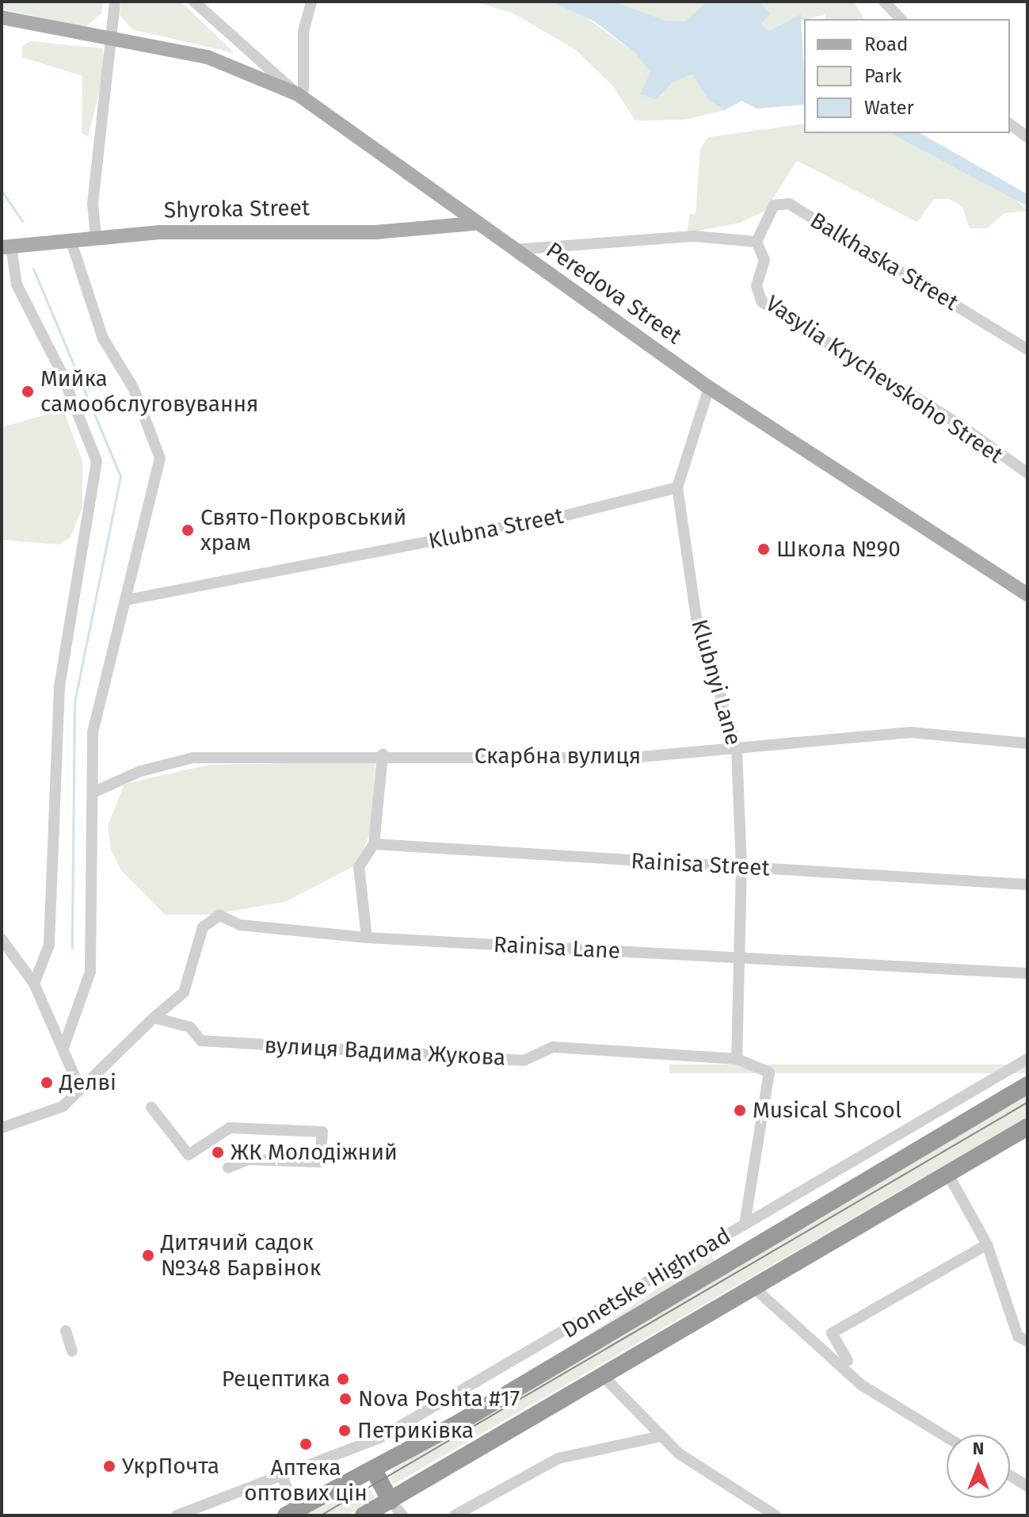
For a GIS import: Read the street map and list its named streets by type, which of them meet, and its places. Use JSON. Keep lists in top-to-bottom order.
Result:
{
  "streets": {
    "highway": ["Donetske Highroad"],
    "main road": ["Shyroka Street", "Peredova Street"],
    "street": [
      "Balkhaska Street",
      "Vasylia Krychevskoho Street",
      "Klubna Street",
      "Klubnyi Lane",
      "Скарбна вулиця",
      "Rainisa Street",
      "Rainisa Lane",
      "вулиця Вадима Жукова"
    ]
  },
  "crossings": [
    ["Shyroka Street", "Peredova Street"],
    ["Balkhaska Street", "Vasylia Krychevskoho Street"],
    ["Peredova Street", "Klubnyi Lane"],
    ["Klubna Street", "Klubnyi Lane"],
    ["Klubnyi Lane", "Скарбна вулиця"],
    ["Klubnyi Lane", "Rainisa Street"],
    ["Klubnyi Lane", "Rainisa Lane"],
    ["Klubnyi Lane", "вулиця Вадима Жукова"],
    ["Rainisa Lane", "вулиця Вадима Жукова"]
  ],
  "places": [
    "Мийка самообслуговування",
    "Свято-Покровський храм",
    "Школа №90",
    "Делві",
    "Musical Shcool",
    "ЖК Молодіжний",
    "Дитячий садок №348 Барвінок",
    "Рецептика",
    "Nova Poshta #17",
    "Петриківка",
    "Аптека оптових цін",
    "УкрПочта"
  ],
  "legend": ["Road", "Park", "Water"],
  "north": "top"
}
